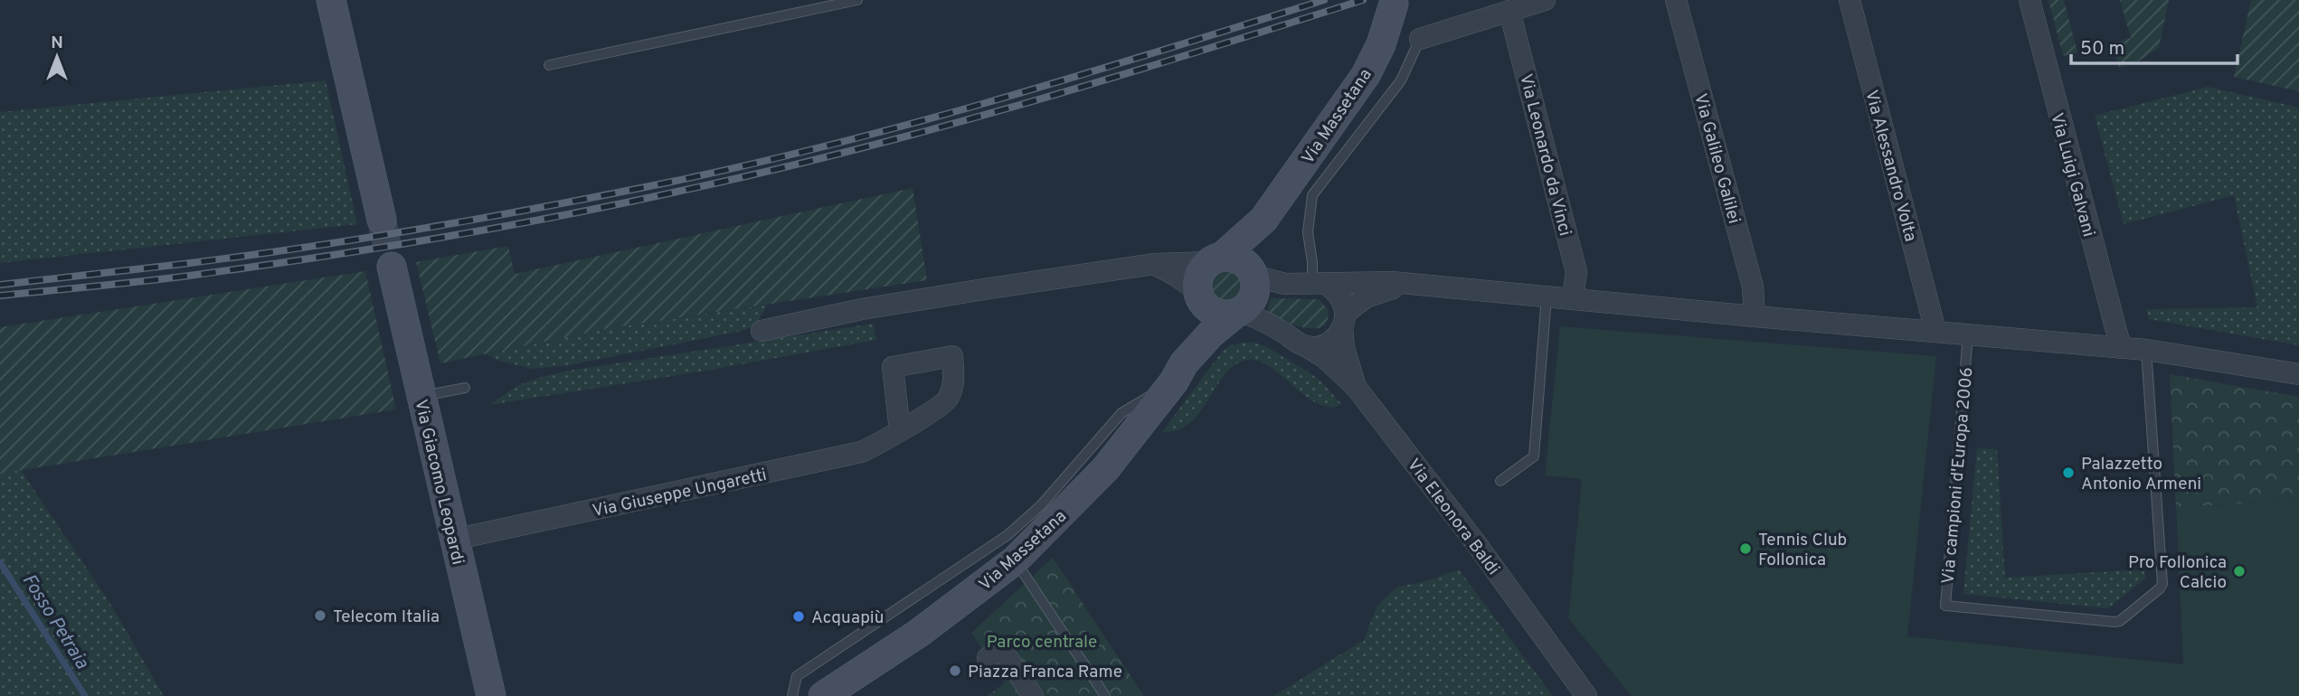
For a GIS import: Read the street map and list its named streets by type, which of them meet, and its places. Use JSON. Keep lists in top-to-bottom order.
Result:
{
  "streets": {
    "main road": ["Via Massetana", "Via Giacomo Leopardi"],
    "street": [
      "Via Leonardo da Vinci",
      "Via Galileo Galilei",
      "Via Alessandro Volta",
      "Via Luigi Galvani",
      "Via Giuseppe Ungaretti",
      "Via Eleonora Baldi"
    ],
    "lane": ["Via campioni d'Europa 2006"]
  },
  "crossings": [
    ["Via Giacomo Leopardi", "Via Giuseppe Ungaretti"]
  ],
  "water": ["Fosso Petraia"],
  "parks": ["Parco centrale"],
  "places": [
    "Palazzetto Antonio Armeni",
    "Tennis Club Follonica",
    "Pro Follonica Calcio",
    "Telecom Italia",
    "Acquapiù",
    "Piazza Franca Rame"
  ],
  "scale_bar": "50 m",
  "north": "top"
}
